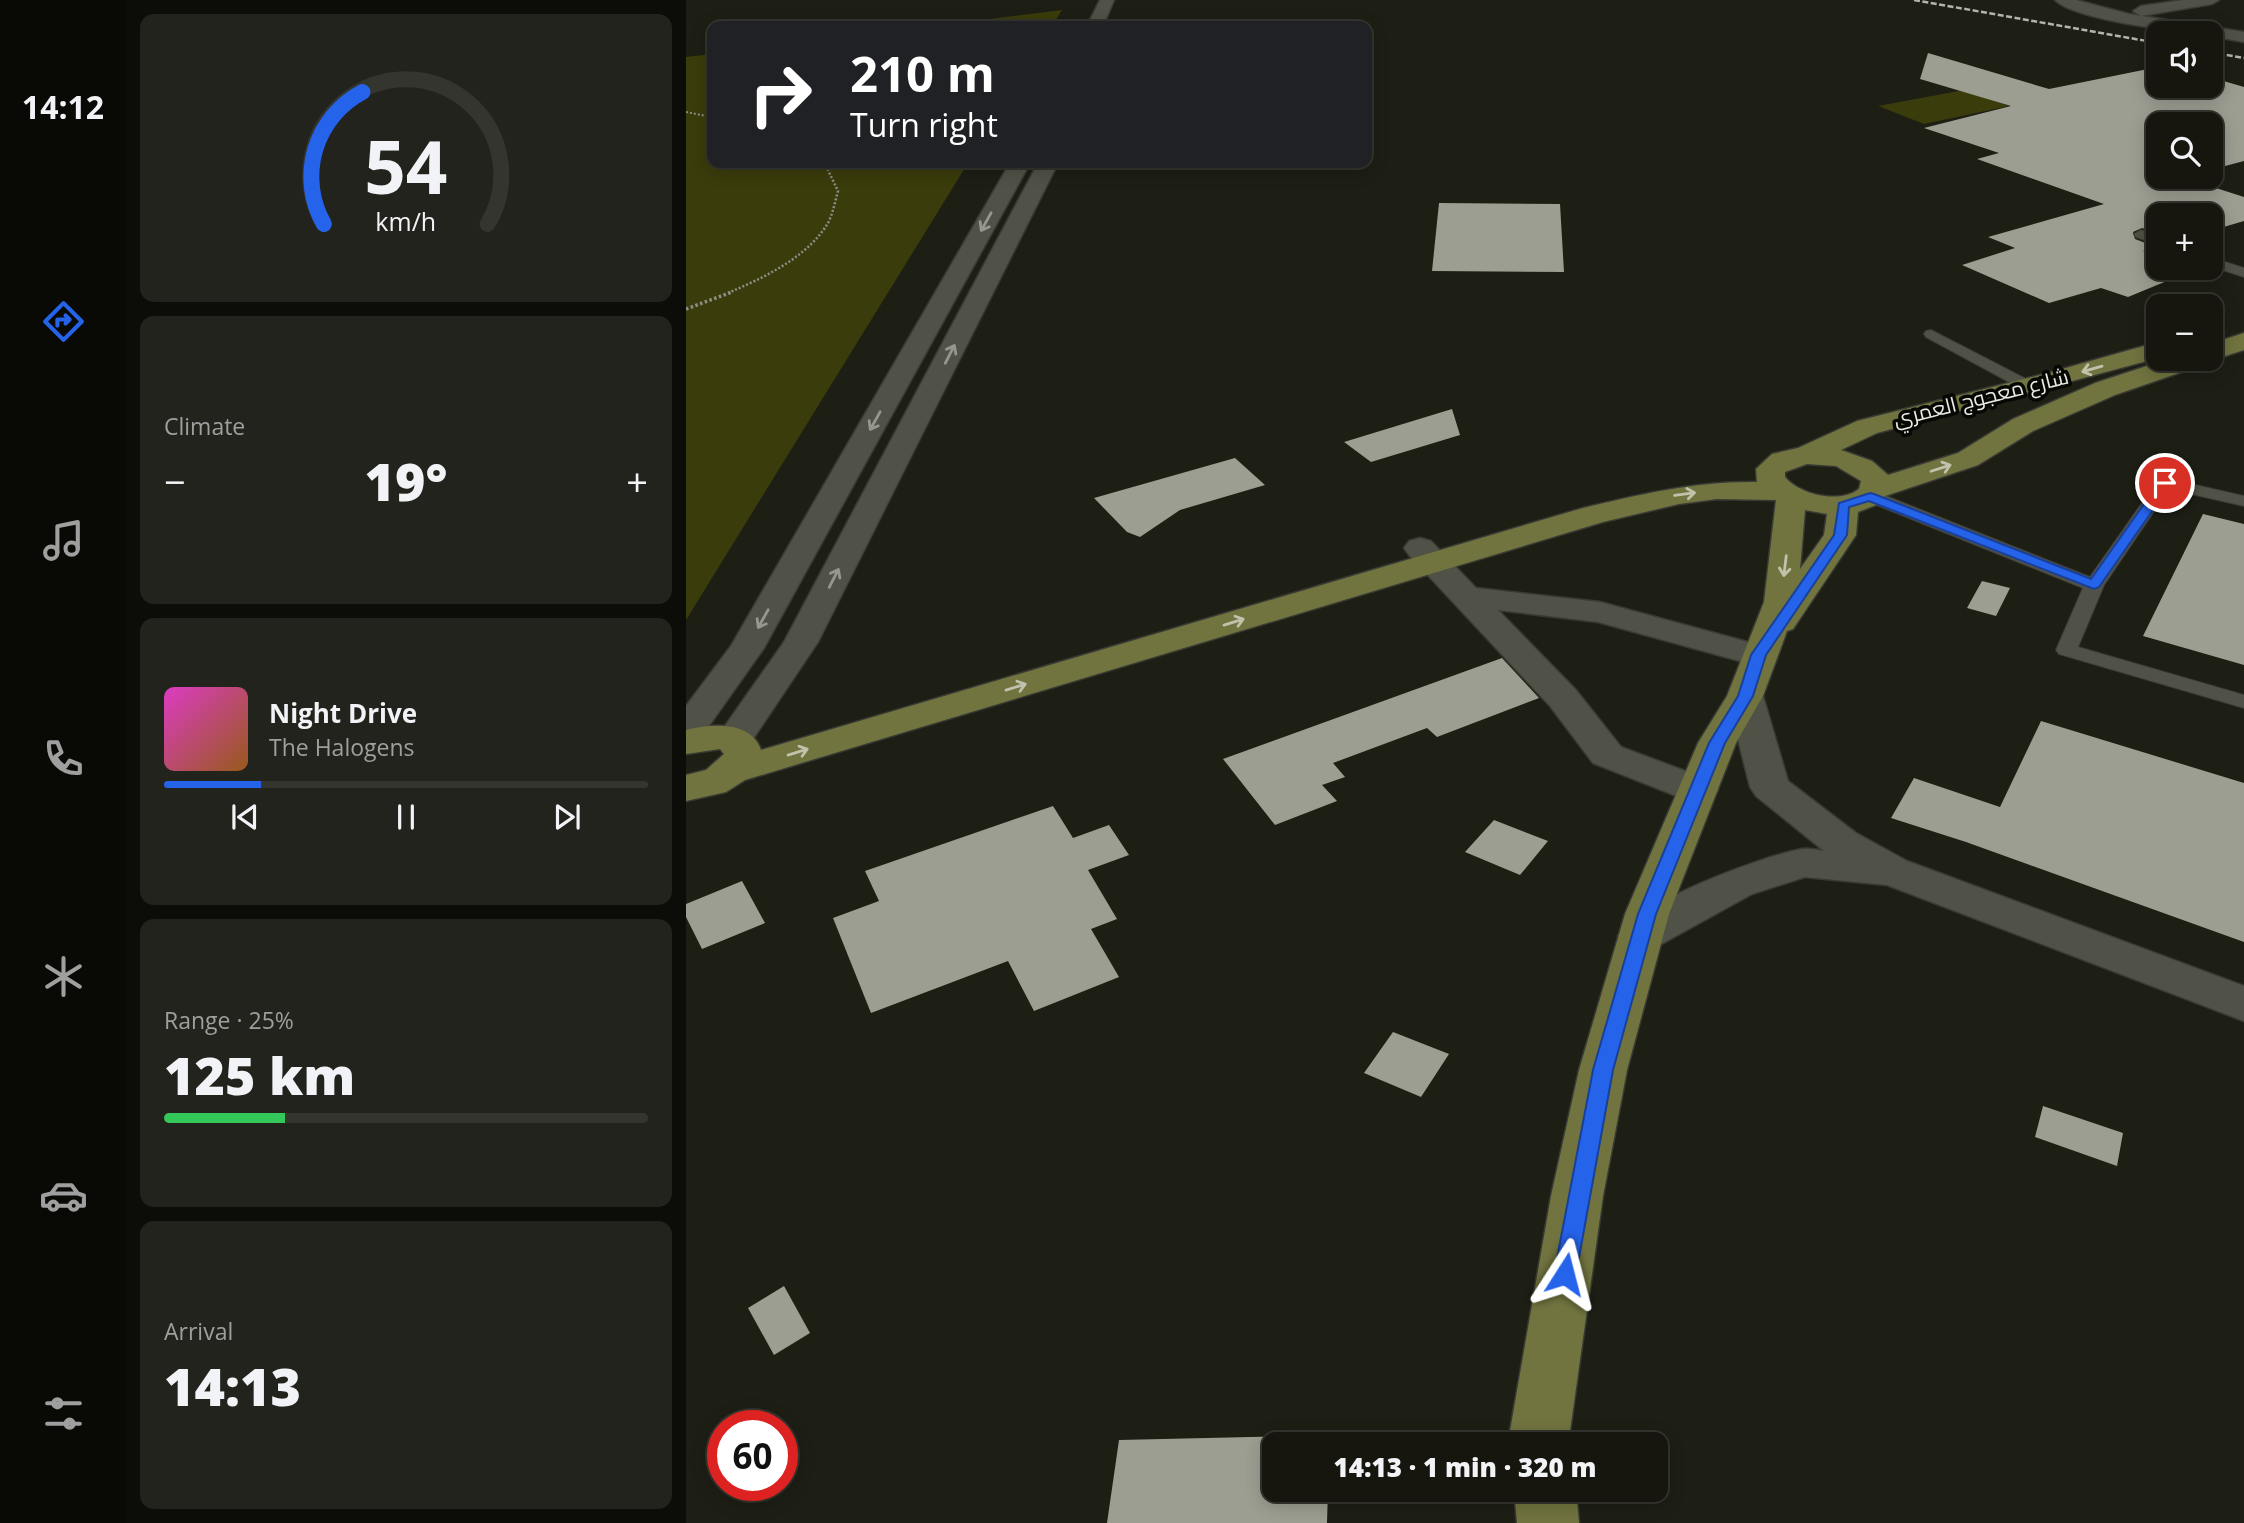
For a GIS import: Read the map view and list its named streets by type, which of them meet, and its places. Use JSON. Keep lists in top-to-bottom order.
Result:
{
  "streets": {
    "main road": ["شارع معجوج العمري"]
  },
  "page": {
    "tabs": "14:12",
    "map_buttons": ["+", "−"],
    "turn": ["210 m", "Turn right"],
    "tile": [
      "Climate",
      ["Range · 25%", "125 km"],
      ["Arrival", "14:13"]
    ],
    "heat": ["−", "19°", "+"],
    "song": ["Night Drive", "The Halogens"],
    "limit": "60",
    "trip": "14:13 · 1 min · 320 m",
    "gauge": ["54", "km/h"]
  }
}
